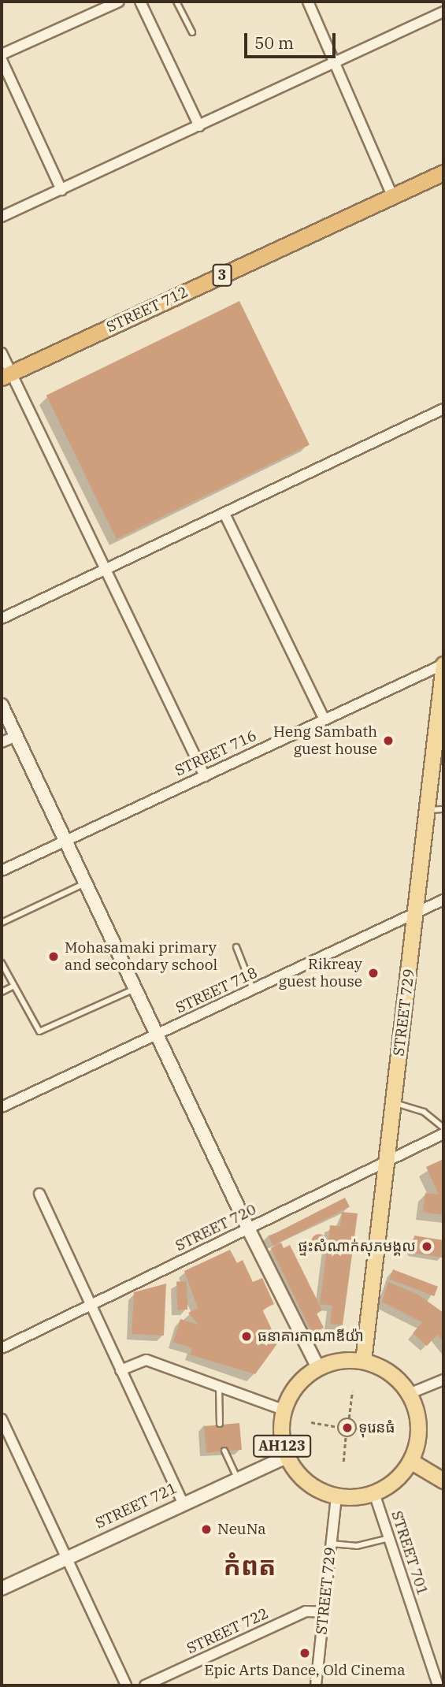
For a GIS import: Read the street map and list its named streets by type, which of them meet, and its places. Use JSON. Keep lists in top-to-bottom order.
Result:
{
  "streets": {
    "highway": ["3", "STREET 712"],
    "main road": ["STREET 729", "AH123"],
    "street": [
      "STREET 716",
      "STREET 718",
      "STREET 720",
      "STREET 721",
      "STREET 701",
      "STREET 722"
    ]
  },
  "crossings": [
    ["STREET 716", "STREET 729"],
    ["STREET 718", "STREET 729"],
    ["STREET 729", "STREET 720"],
    ["STREET 729", "AH123"],
    ["STREET 729", "STREET 722"],
    ["AH123", "STREET 721"],
    ["AH123", "STREET 701"]
  ],
  "districts": ["កំពត"],
  "places": [
    "Heng Sambath guest house",
    "Mohasamaki primary and secondary school",
    "Rikreay guest house",
    "ផ្ទះសំណាក់សុភមង្គល",
    "ធនាគារកាណាឌីយ៉ា",
    "ទុរេនធំ",
    "NeuNa",
    "Epic Arts Dance, Old Cinema"
  ],
  "scale_bar": "50 m"
}
